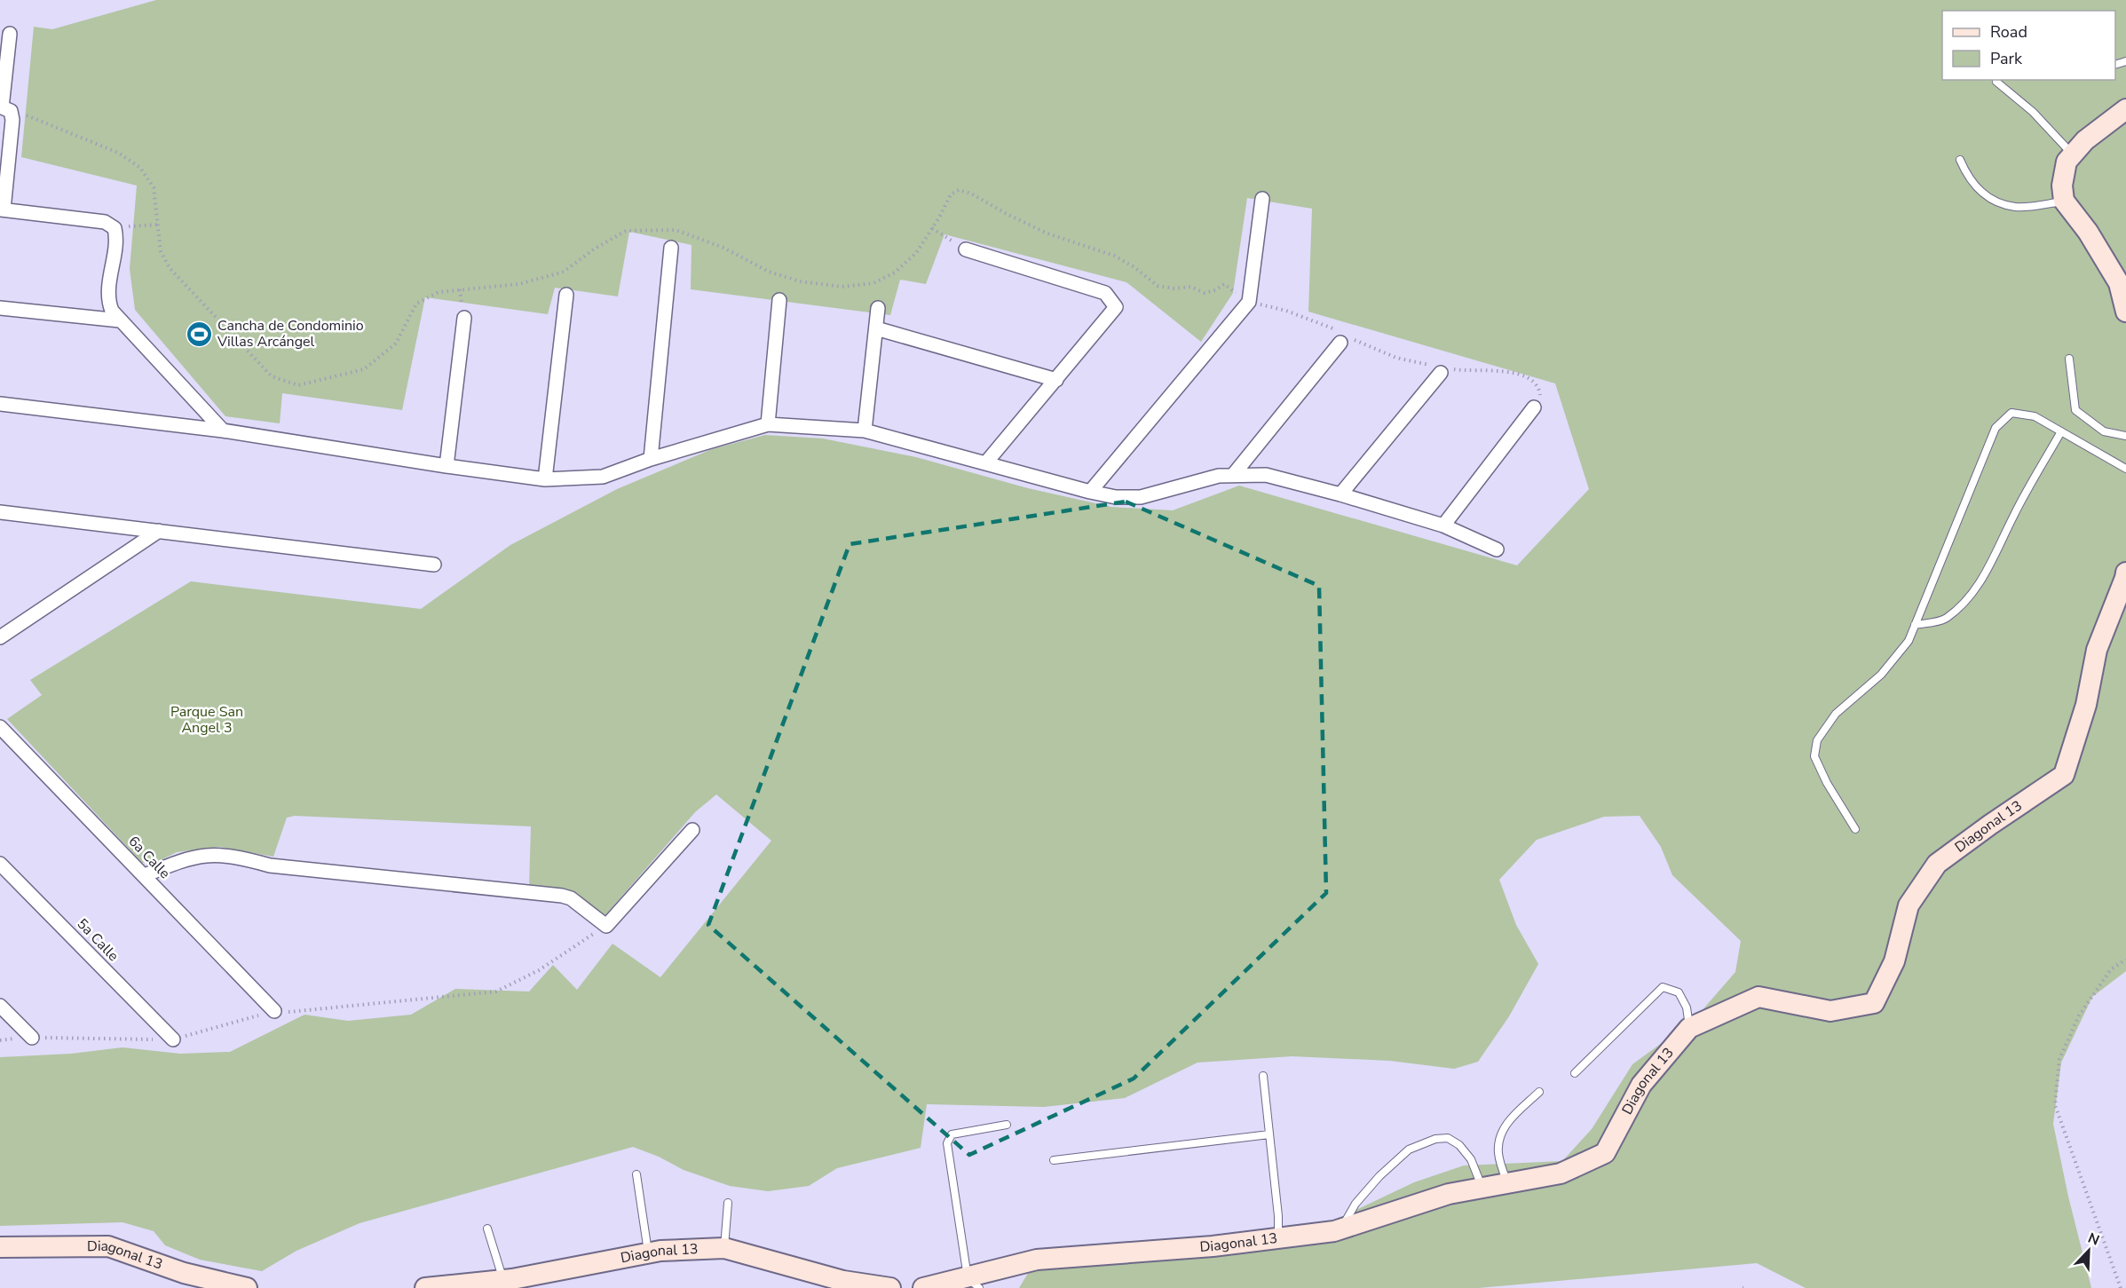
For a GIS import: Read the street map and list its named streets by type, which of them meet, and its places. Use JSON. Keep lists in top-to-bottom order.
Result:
{
  "streets": {
    "street": ["Diagonal 13", "6a Calle", "5a Calle"]
  },
  "parks": ["Parque San Angel 3"],
  "places": {
    "sports": ["Cancha de Condominio Villas Arcángel"]
  },
  "legend": ["Road", "Park"],
  "north": "top right"
}
